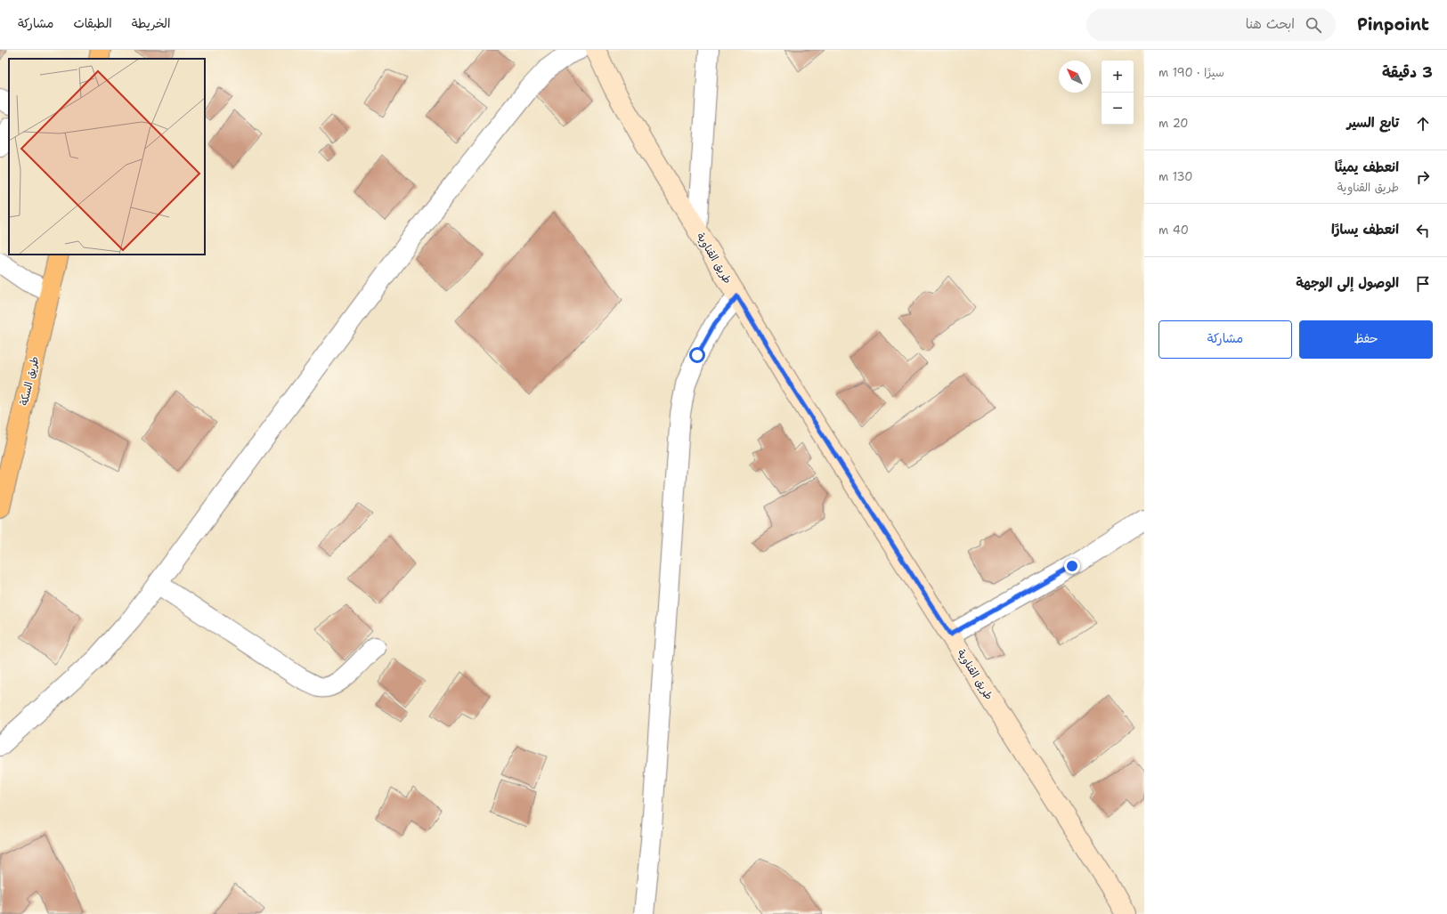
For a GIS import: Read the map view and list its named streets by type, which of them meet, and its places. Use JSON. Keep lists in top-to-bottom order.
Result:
{
  "streets": {
    "main road": ["طريق السكة"],
    "street": ["طريق القناوية"]
  },
  "north": "top left",
  "page": {
    "header": "Pinpoint",
    "search": "ابحث هنا",
    "nav": ["الخريطة", "الطبقات", "مشاركة"],
    "heading": ["3 دقيقة", "سيرًا · 190 m"],
    "map_buttons": ["+", "−"],
    "list": [
      ["تابع السير", "20 m"],
      ["انعطف يمينًا", "طريق القناوية", "130 m"],
      ["انعطف يسارًا", "40 m"],
      "الوصول إلى الوجهة"
    ],
    "buttons": ["حفظ", "مشاركة"]
  }
}
